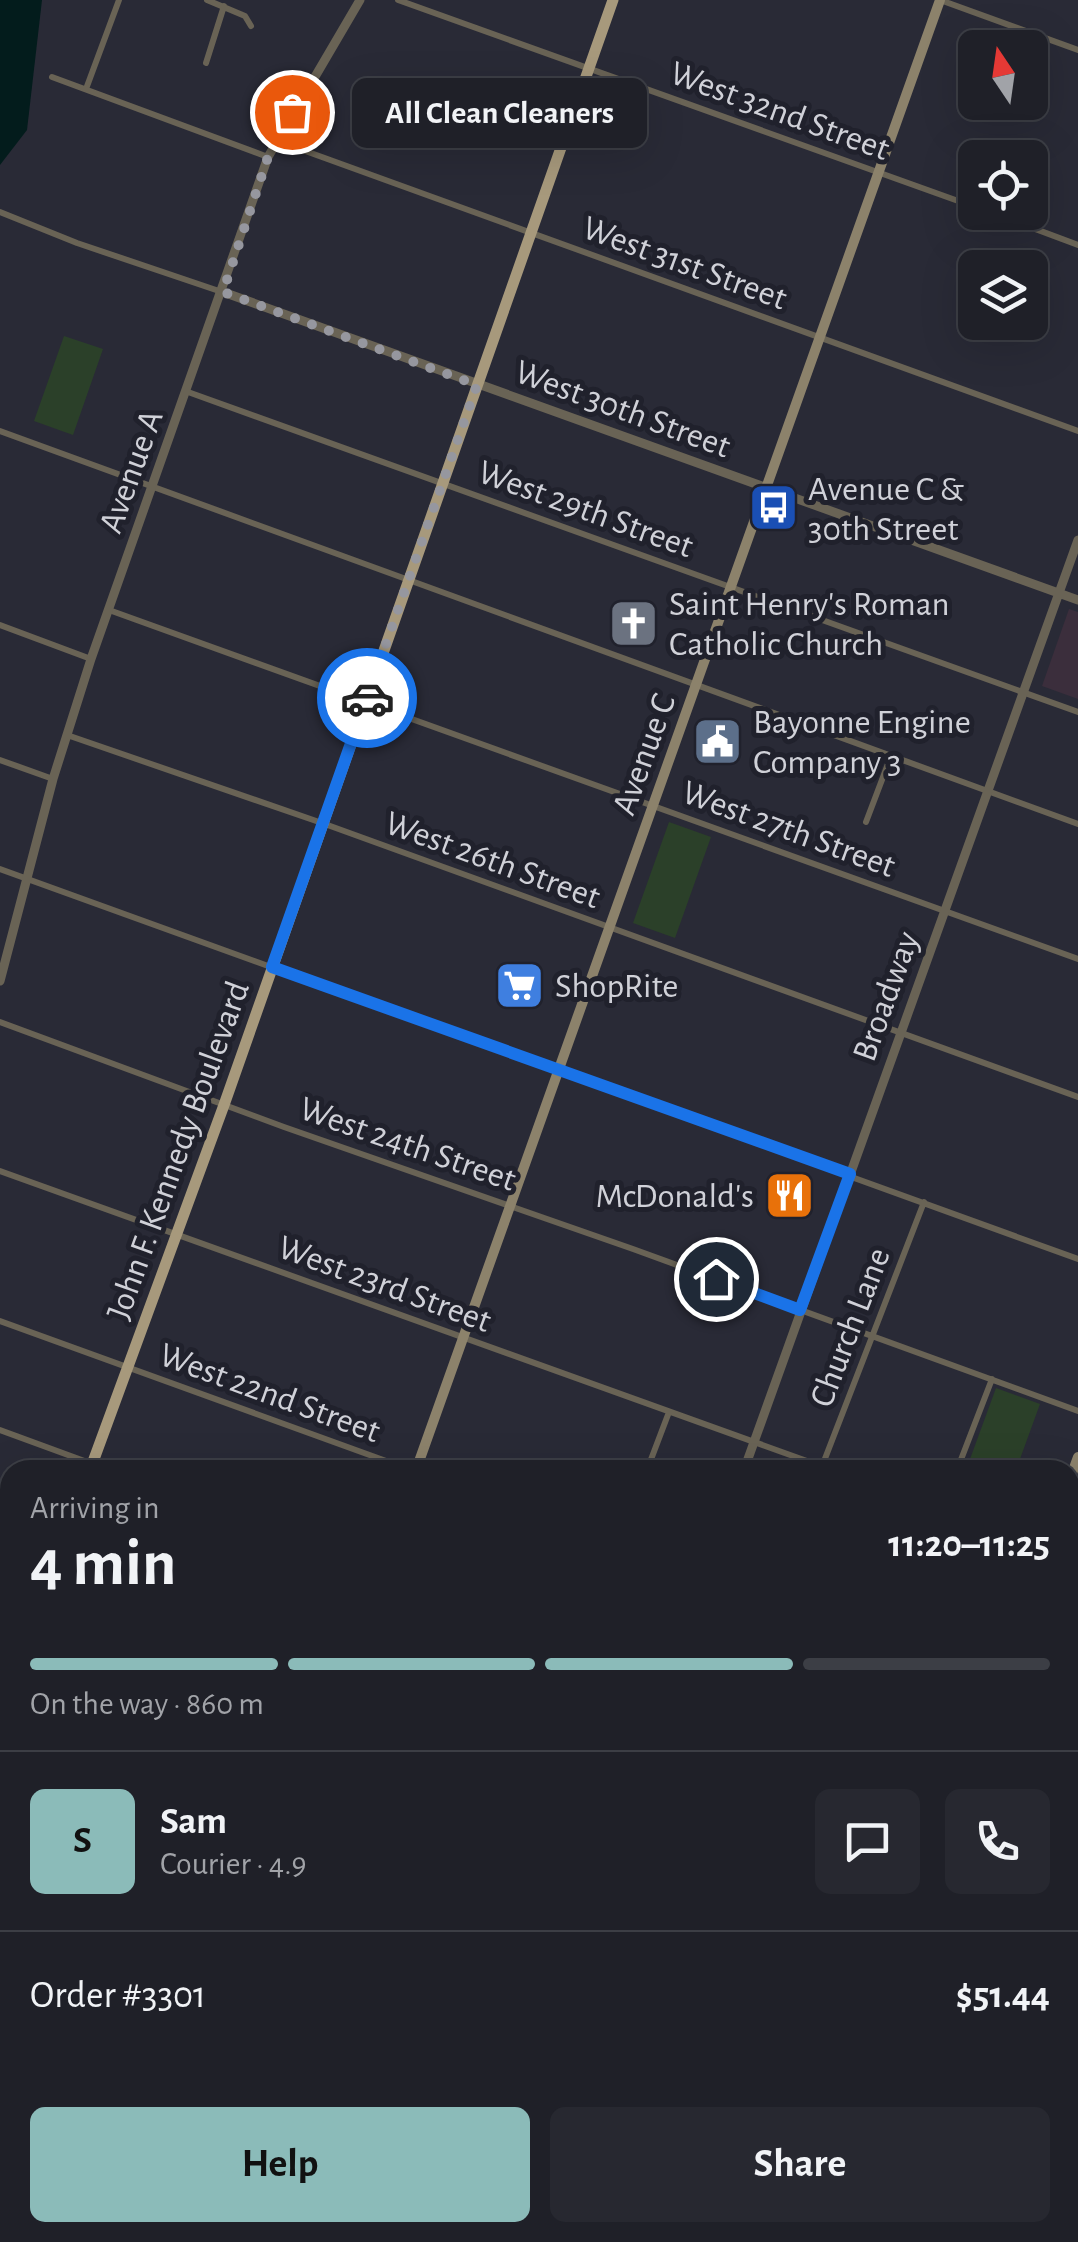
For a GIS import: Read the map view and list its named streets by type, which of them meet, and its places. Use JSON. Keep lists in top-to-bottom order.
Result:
{
  "streets": {
    "main road": ["Avenue C", "John F. Kennedy Boulevard"],
    "street": [
      "West 32nd Street",
      "West 31st Street",
      "West 30th Street",
      "Avenue A",
      "West 29th Street",
      "West 27th Street",
      "West 26th Street",
      "Broadway",
      "West 24th Street",
      "West 23rd Street",
      "Church Lane",
      "West 22nd Street"
    ]
  },
  "crossings": [
    ["West 32nd Street", "Avenue C"],
    ["West 32nd Street", "John F. Kennedy Boulevard"],
    ["West 31st Street", "Avenue A"],
    ["West 31st Street", "Avenue C"],
    ["West 31st Street", "John F. Kennedy Boulevard"],
    ["West 30th Street", "Avenue A"],
    ["West 30th Street", "Avenue C"],
    ["West 30th Street", "Broadway"],
    ["West 30th Street", "John F. Kennedy Boulevard"],
    ["Avenue A", "West 29th Street"],
    ["Avenue A", "West 27th Street"],
    ["Avenue A", "West 26th Street"],
    ["West 29th Street", "Avenue C"],
    ["West 29th Street", "Broadway"],
    ["West 29th Street", "John F. Kennedy Boulevard"],
    ["Avenue C", "West 27th Street"],
    ["Avenue C", "West 26th Street"],
    ["Avenue C", "West 24th Street"],
    ["Avenue C", "West 23rd Street"],
    ["West 27th Street", "Broadway"],
    ["West 27th Street", "John F. Kennedy Boulevard"],
    ["West 26th Street", "Broadway"],
    ["West 26th Street", "John F. Kennedy Boulevard"],
    ["Broadway", "West 24th Street"],
    ["Broadway", "West 23rd Street"],
    ["West 24th Street", "John F. Kennedy Boulevard"],
    ["West 24th Street", "Church Lane"],
    ["John F. Kennedy Boulevard", "West 23rd Street"],
    ["John F. Kennedy Boulevard", "West 22nd Street"]
  ],
  "places": {
    "other": ["All Clean Cleaners"],
    "bus stop": ["Avenue C & 30th Street"],
    "church": ["Saint Henry's Roman Catholic Church"],
    "public building": ["Bayonne Engine Company 3"],
    "supermarket": ["ShopRite"],
    "restaurant": ["McDonald's"]
  },
  "north": "top",
  "page": {
    "bubble": "All Clean Cleaners",
    "heading": ["4 min", "Arriving in", "11:20–11:25"],
    "panel": [
      "Sam",
      "Courier · 4.9",
      "Order #3301",
      "$51.44"
    ],
    "bar": "On the way · 860 m",
    "round": "S",
    "buttons": ["Help", "Share"]
  }
}
